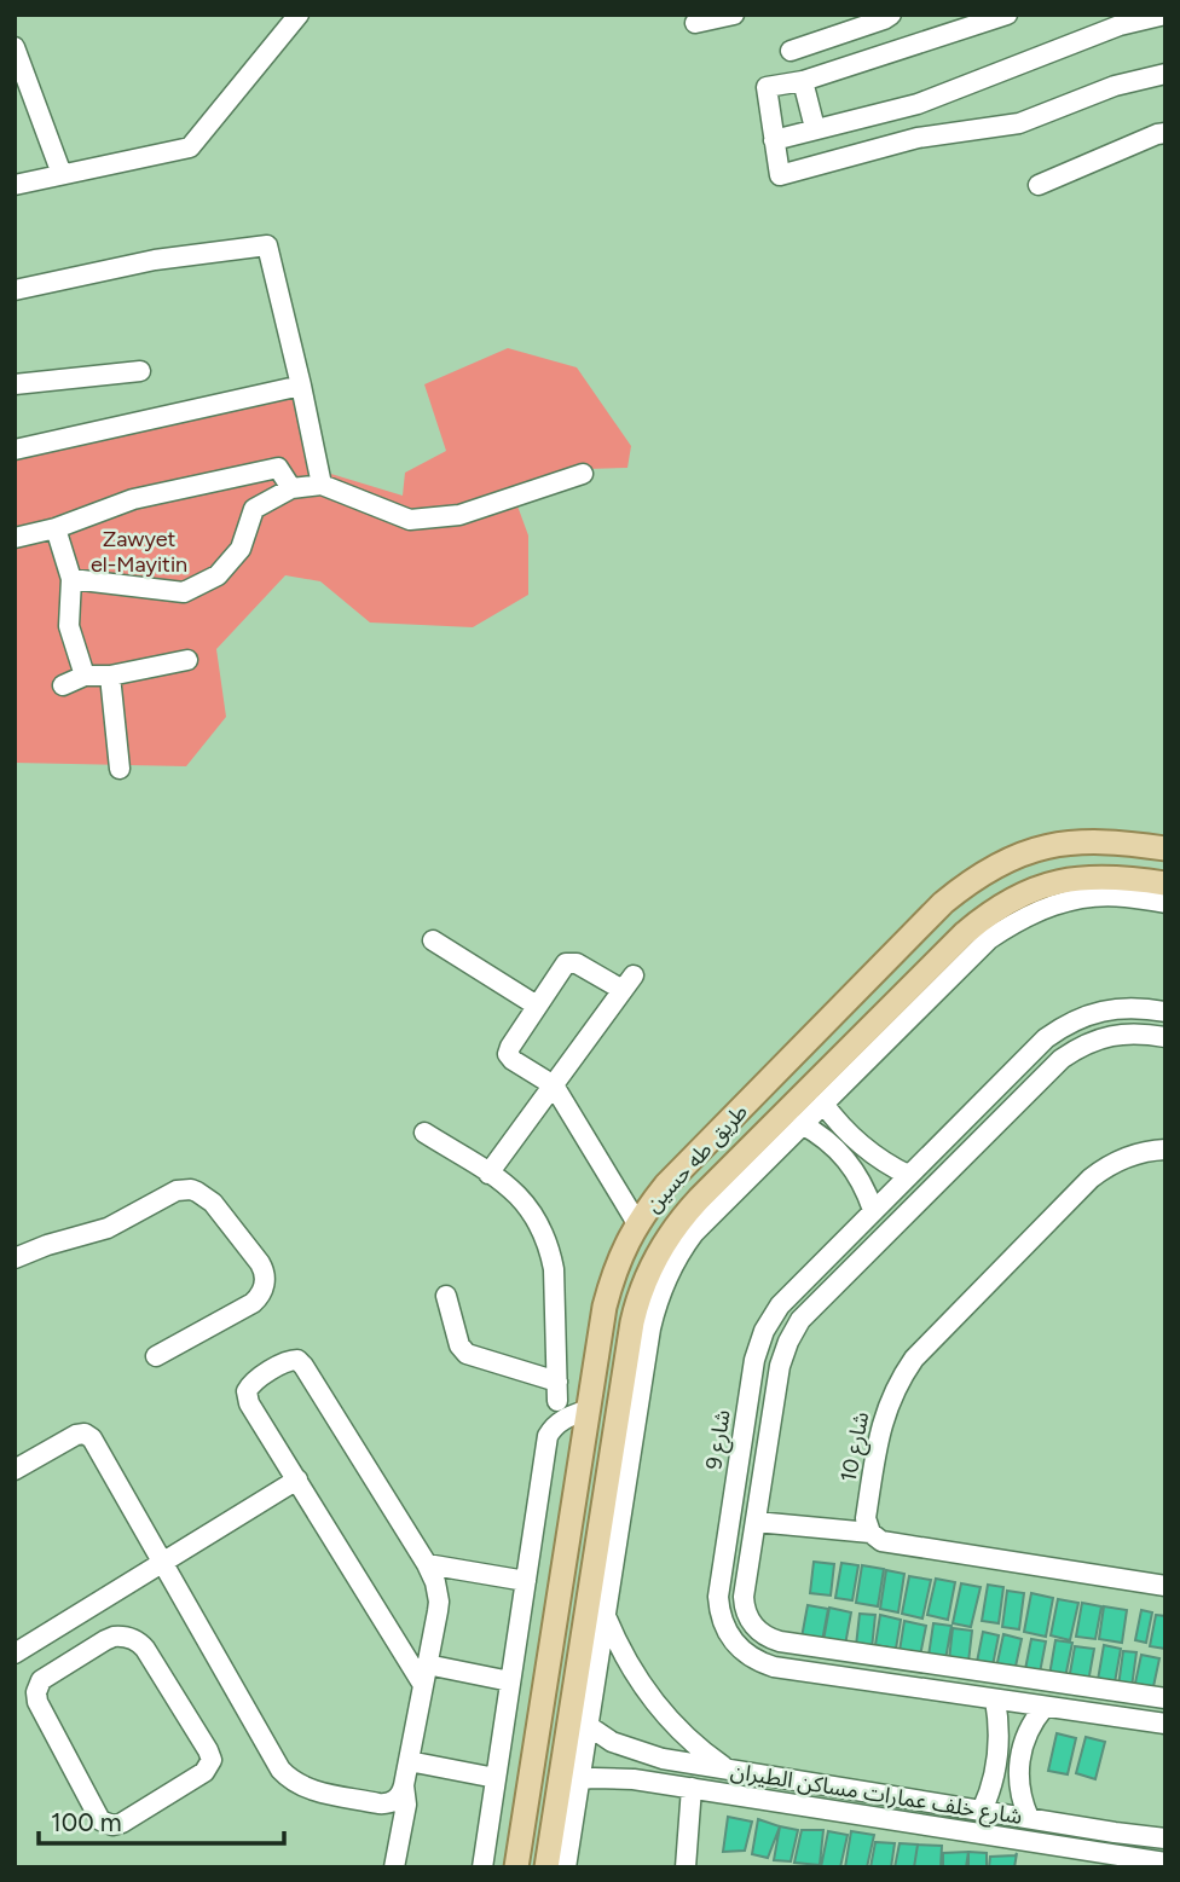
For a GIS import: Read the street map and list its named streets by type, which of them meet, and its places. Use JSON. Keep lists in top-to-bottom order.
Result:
{
  "streets": {
    "main road": ["طريق طه حسين"],
    "street": ["شارع 9", "شارع 10", "شارع خلف عمارات مساكن الطيران"]
  },
  "parks": ["Zawyet el-Mayitin"],
  "scale_bar": "100 m"
}
